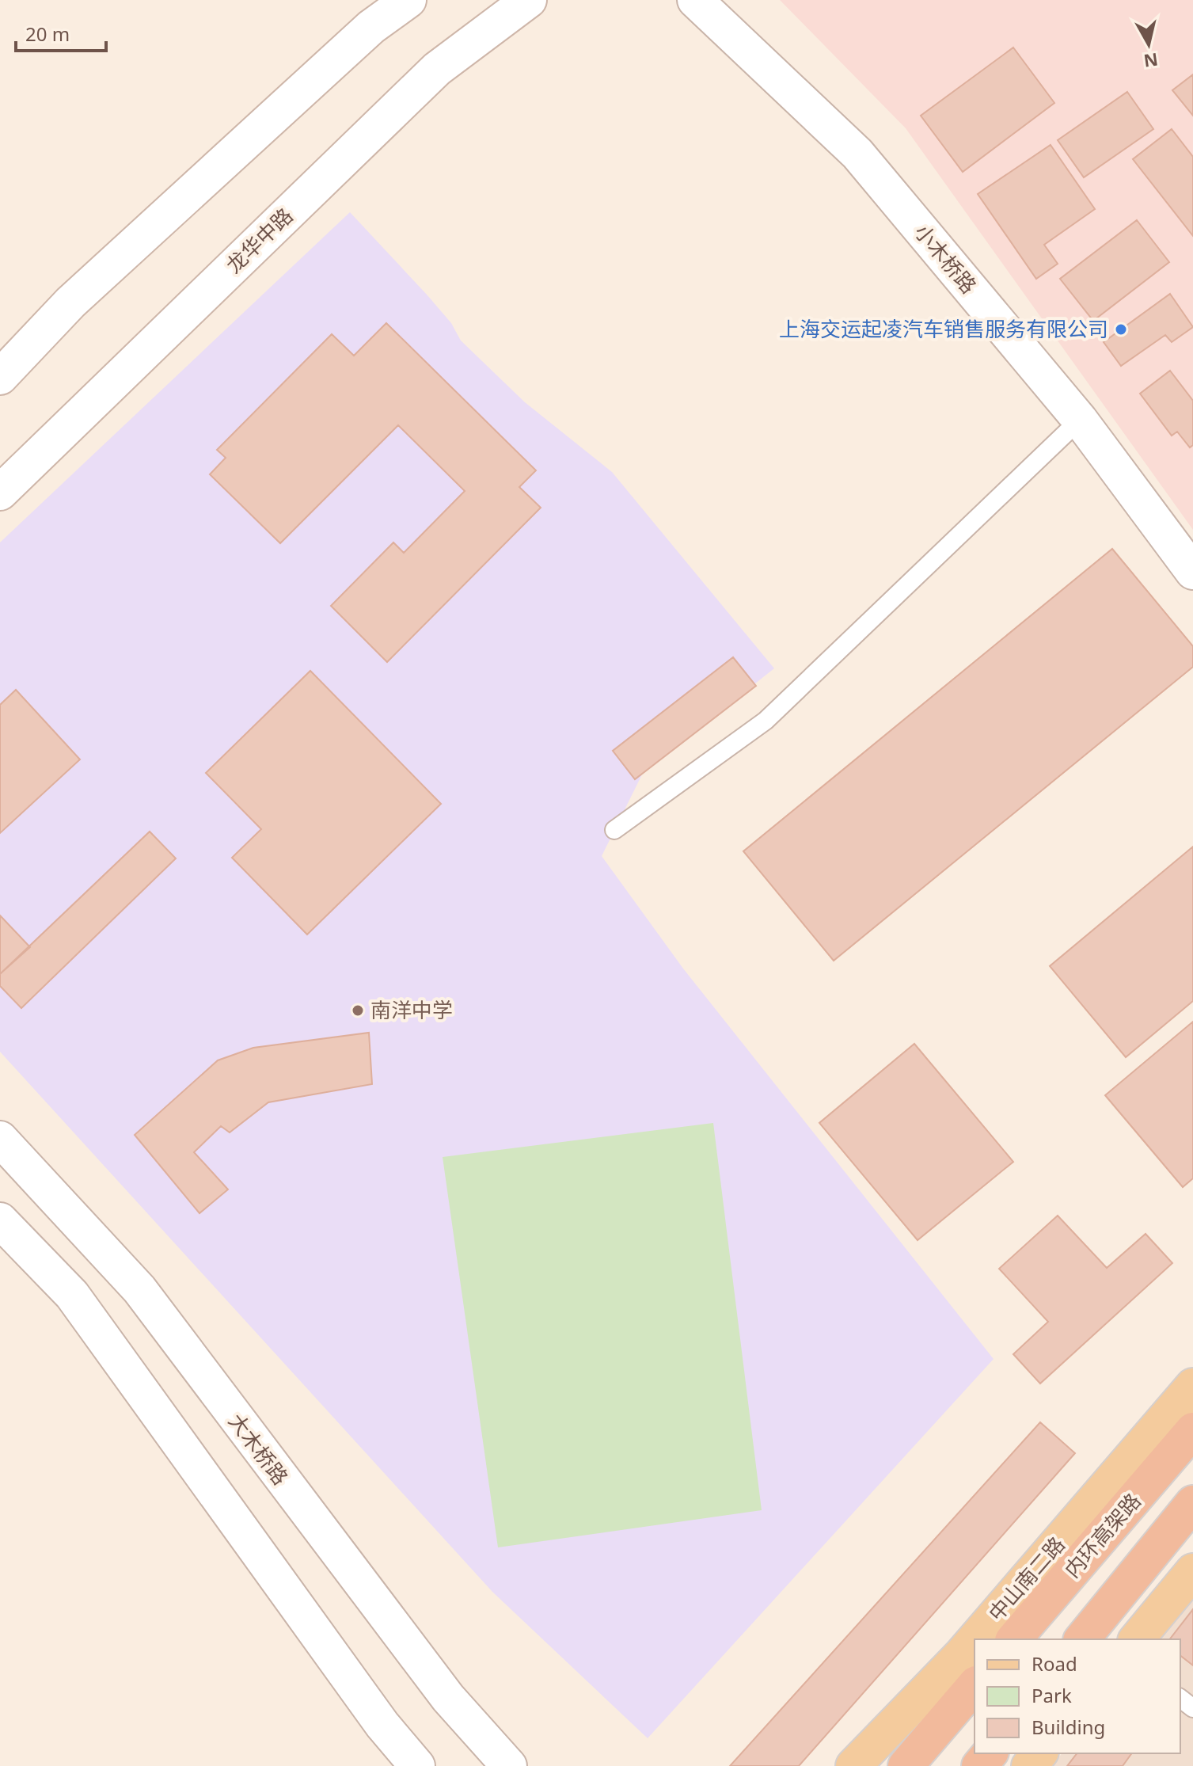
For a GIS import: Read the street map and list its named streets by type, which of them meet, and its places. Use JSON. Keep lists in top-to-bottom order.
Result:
{
  "streets": {
    "highway": ["内环高架路"],
    "main road": ["中山南二路"],
    "street": ["龙华中路", "小木桥路", "大木桥路"]
  },
  "places": ["上海交运起凌汽车销售服务有限公司", "南洋中学"],
  "legend": ["Road", "Park", "Building"],
  "scale_bar": "20 m",
  "north": "bottom"
}
